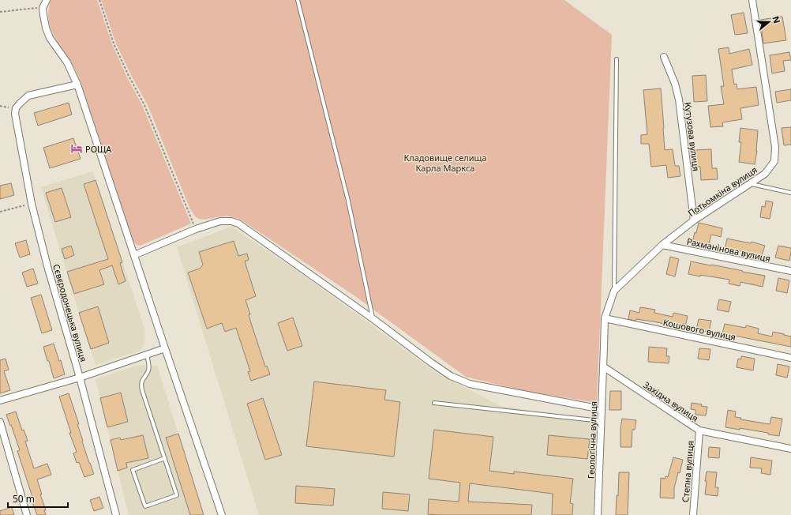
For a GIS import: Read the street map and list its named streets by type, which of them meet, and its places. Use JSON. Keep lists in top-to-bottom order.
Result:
{
  "streets": {
    "street": [
      "Кутузова вулиця",
      "Потьомкіна вулиця",
      "Рахманінова вулиця",
      "Сєвєродонецька вулиця",
      "Кошового вулиця",
      "Західна вулиця",
      "Геологічна вулиця",
      "Степна вулиця"
    ]
  },
  "crossings": [
    ["Кутузова вулиця", "Потьомкіна вулиця"],
    ["Потьомкіна вулиця", "Рахманінова вулиця"],
    ["Потьомкіна вулиця", "Кошового вулиця"],
    ["Потьомкіна вулиця", "Західна вулиця"],
    ["Потьомкіна вулиця", "Геологічна вулиця"],
    ["Західна вулиця", "Геологічна вулиця"],
    ["Західна вулиця", "Степна вулиця"]
  ],
  "parks": ["Кладовище селища Карла Маркса"],
  "places": {
    "hotel": ["РОЩА"]
  },
  "scale_bar": "50 m",
  "north": "right"
}
